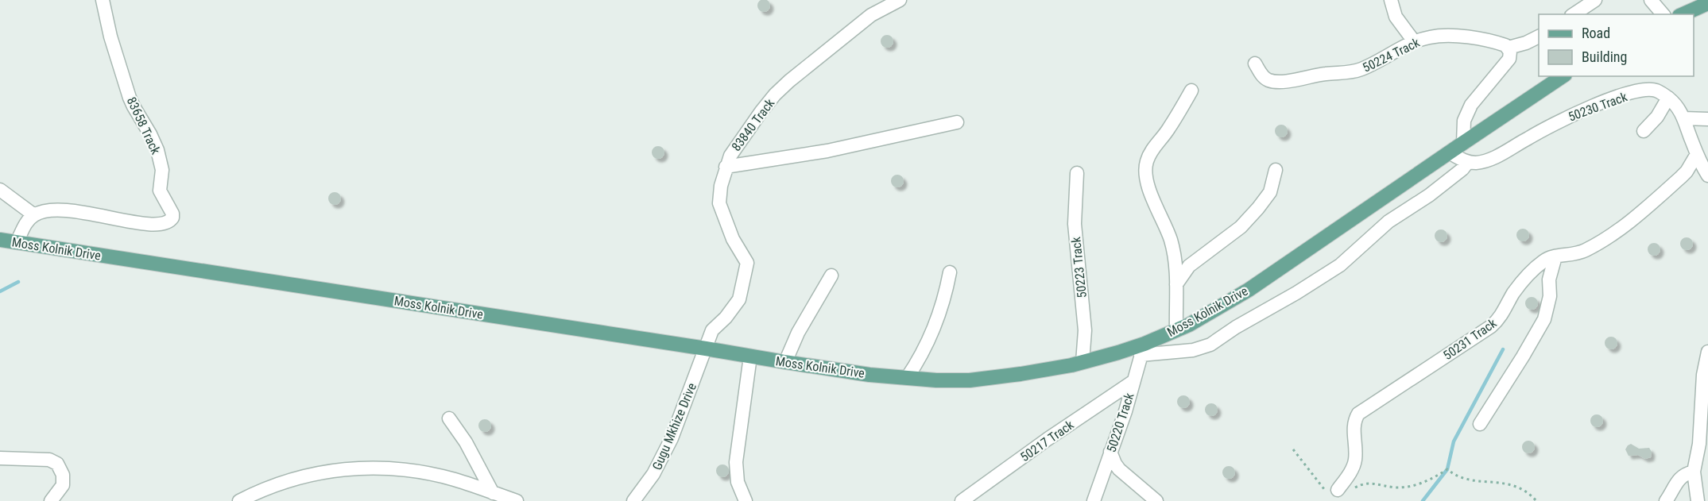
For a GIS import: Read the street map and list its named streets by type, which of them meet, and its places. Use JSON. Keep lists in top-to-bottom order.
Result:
{
  "streets": {
    "main road": ["Moss Kolnik Drive"],
    "street": [
      "50224 Track",
      "50230 Track",
      "83840 Track",
      "83658 Track",
      "50223 Track",
      "50231 Track",
      "50220 Track",
      "Gugu Mkhize Drive",
      "50217 Track"
    ]
  },
  "crossings": [
    ["83840 Track", "Moss Kolnik Drive"],
    ["83840 Track", "Gugu Mkhize Drive"],
    ["Moss Kolnik Drive", "50223 Track"],
    ["Moss Kolnik Drive", "50220 Track"],
    ["Moss Kolnik Drive", "Gugu Mkhize Drive"],
    ["50220 Track", "50217 Track"]
  ],
  "legend": ["Road", "Building"]
}
